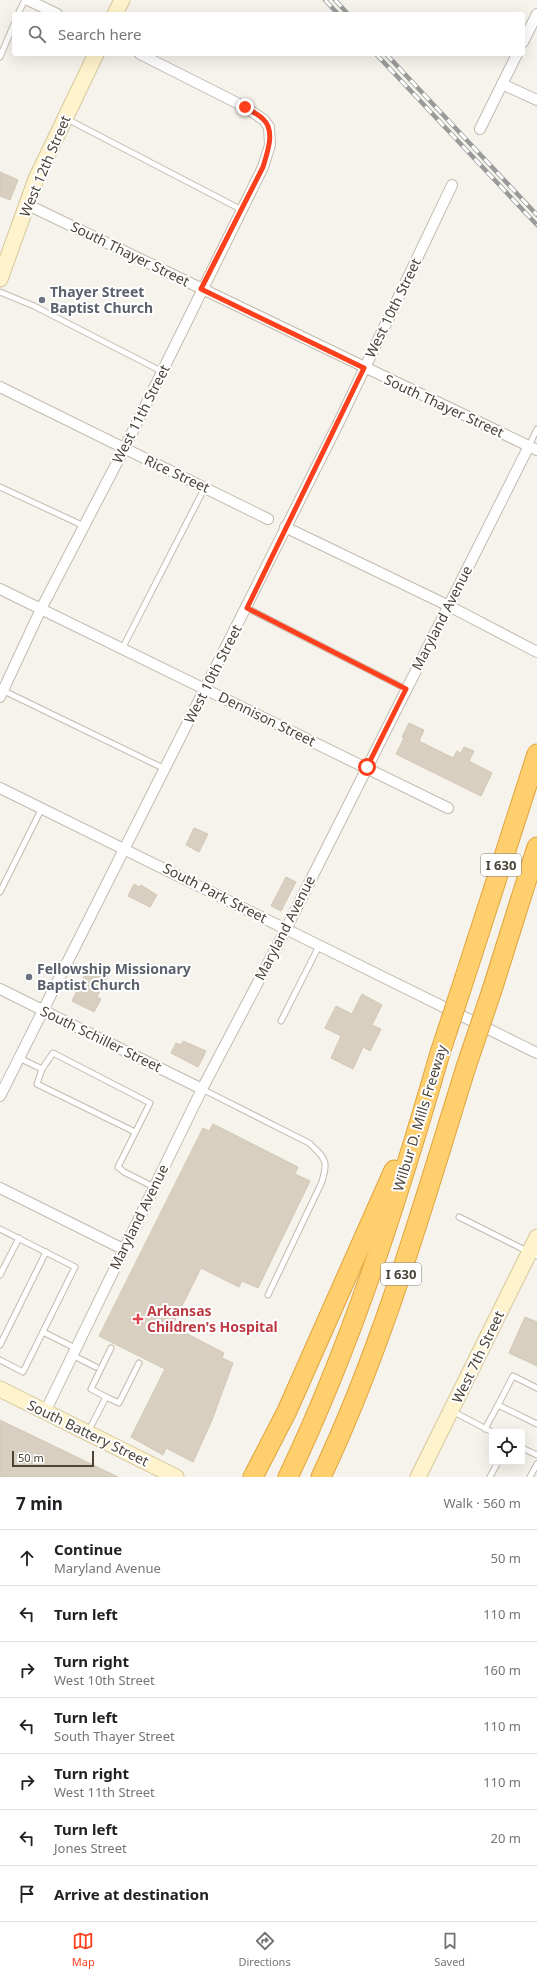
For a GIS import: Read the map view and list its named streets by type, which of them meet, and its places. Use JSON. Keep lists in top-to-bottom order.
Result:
{
  "streets": {
    "highway": ["I 630", "Wilbur D. Mills Freeway"],
    "street": [
      "West 12th Street",
      "South Thayer Street",
      "West 10th Street",
      "West 11th Street",
      "Rice Street",
      "Maryland Avenue",
      "Dennison Street",
      "South Park Street",
      "South Schiller Street",
      "West 7th Street",
      "South Battery Street"
    ]
  },
  "crossings": [
    ["West 12th Street", "South Thayer Street"],
    ["South Thayer Street", "West 10th Street"],
    ["South Thayer Street", "West 11th Street"],
    ["South Thayer Street", "Maryland Avenue"],
    ["West 10th Street", "Dennison Street"],
    ["West 10th Street", "South Park Street"],
    ["West 10th Street", "South Schiller Street"],
    ["West 11th Street", "Rice Street"],
    ["West 11th Street", "Dennison Street"],
    ["Maryland Avenue", "Dennison Street"],
    ["Maryland Avenue", "South Park Street"],
    ["Maryland Avenue", "South Schiller Street"],
    ["Maryland Avenue", "South Battery Street"]
  ],
  "places": {
    "other": ["Thayer Street Baptist Church", "Fellowship Missionary Baptist Church"],
    "health": ["Arkansas Children's Hospital"]
  },
  "scale_bar": "50 m",
  "page": {
    "search": "Search here",
    "scale": "50 m",
    "heading": ["7 min", "Walk · 560 m"],
    "list": [
      ["Continue", "Maryland Avenue", "50 m"],
      ["Turn left", "110 m"],
      ["Turn right", "West 10th Street", "160 m"],
      ["Turn left", "South Thayer Street", "110 m"],
      ["Turn right", "West 11th Street", "110 m"],
      ["Turn left", "Jones Street", "20 m"],
      "Arrive at destination"
    ],
    "nav": ["Map", "Directions", "Saved"]
  }
}
